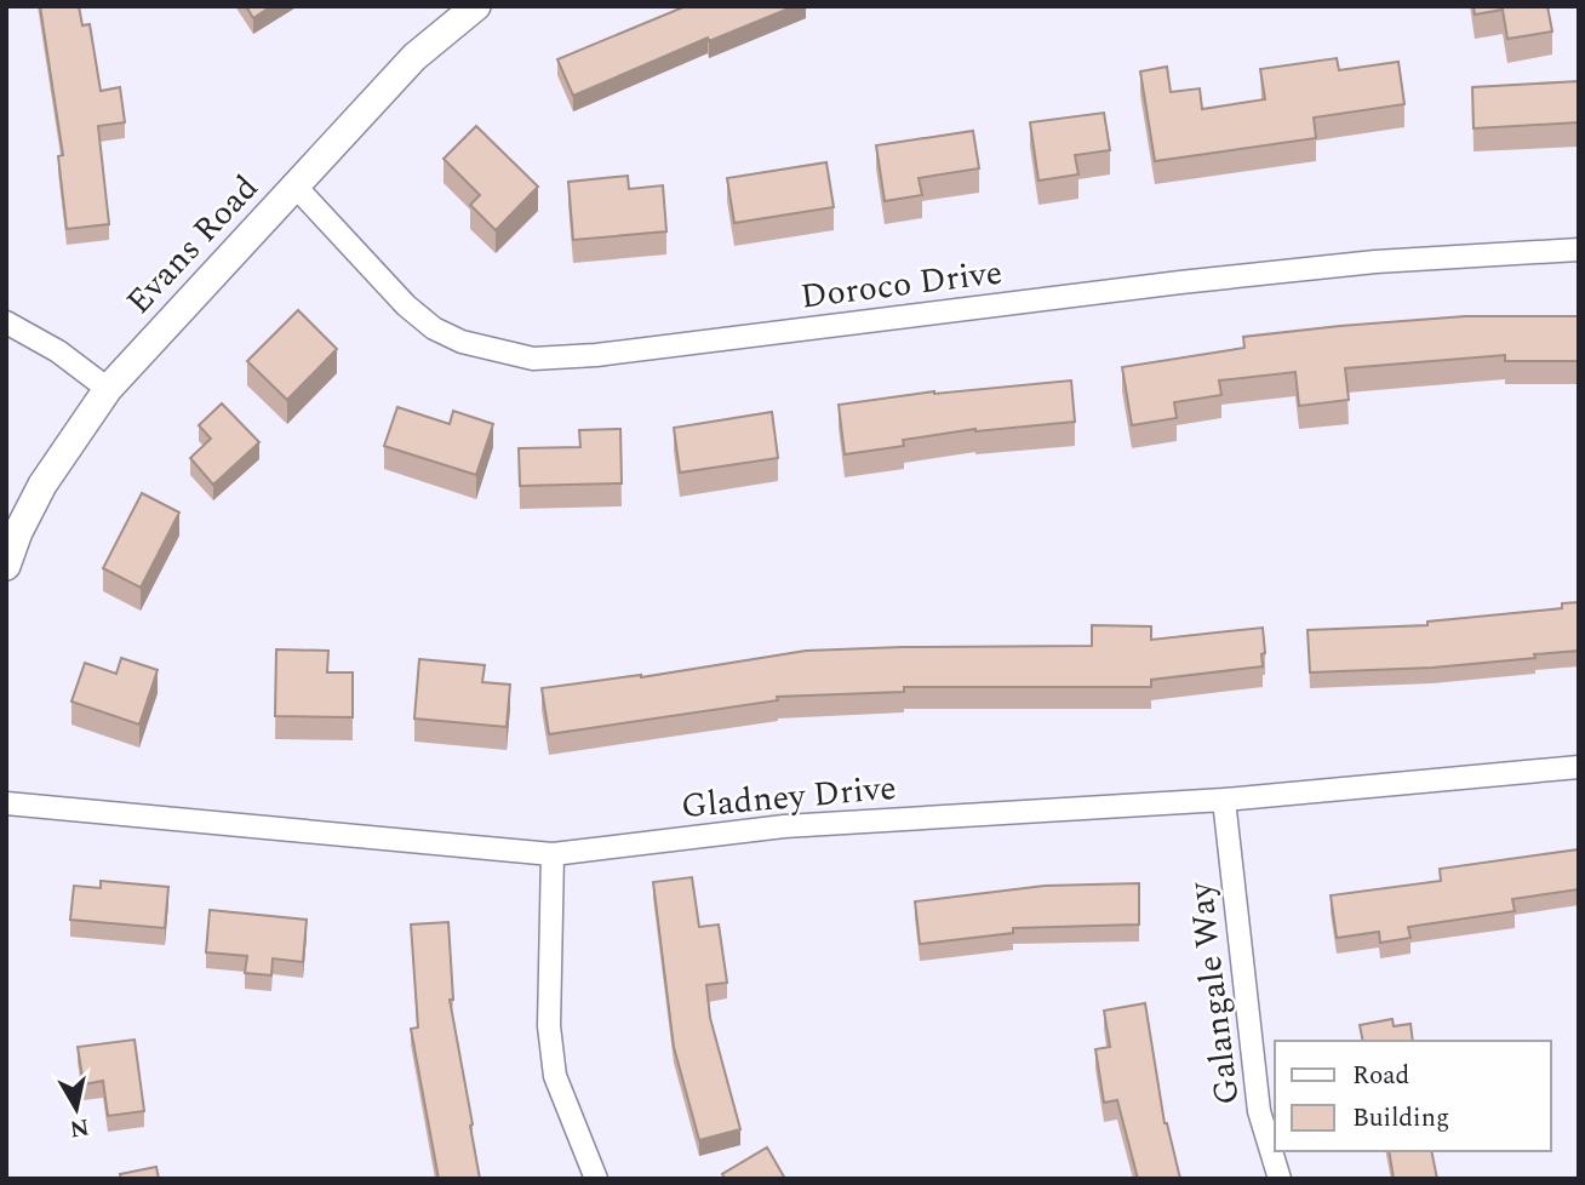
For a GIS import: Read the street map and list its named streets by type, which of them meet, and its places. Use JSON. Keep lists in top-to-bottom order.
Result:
{
  "streets": {
    "street": [
      "Evans Road",
      "Doroco Drive",
      "Gladney Drive",
      "Galangale Way"
    ]
  },
  "crossings": [
    ["Evans Road", "Doroco Drive"],
    ["Gladney Drive", "Galangale Way"]
  ],
  "legend": ["Road", "Building"],
  "north": "bottom"
}
